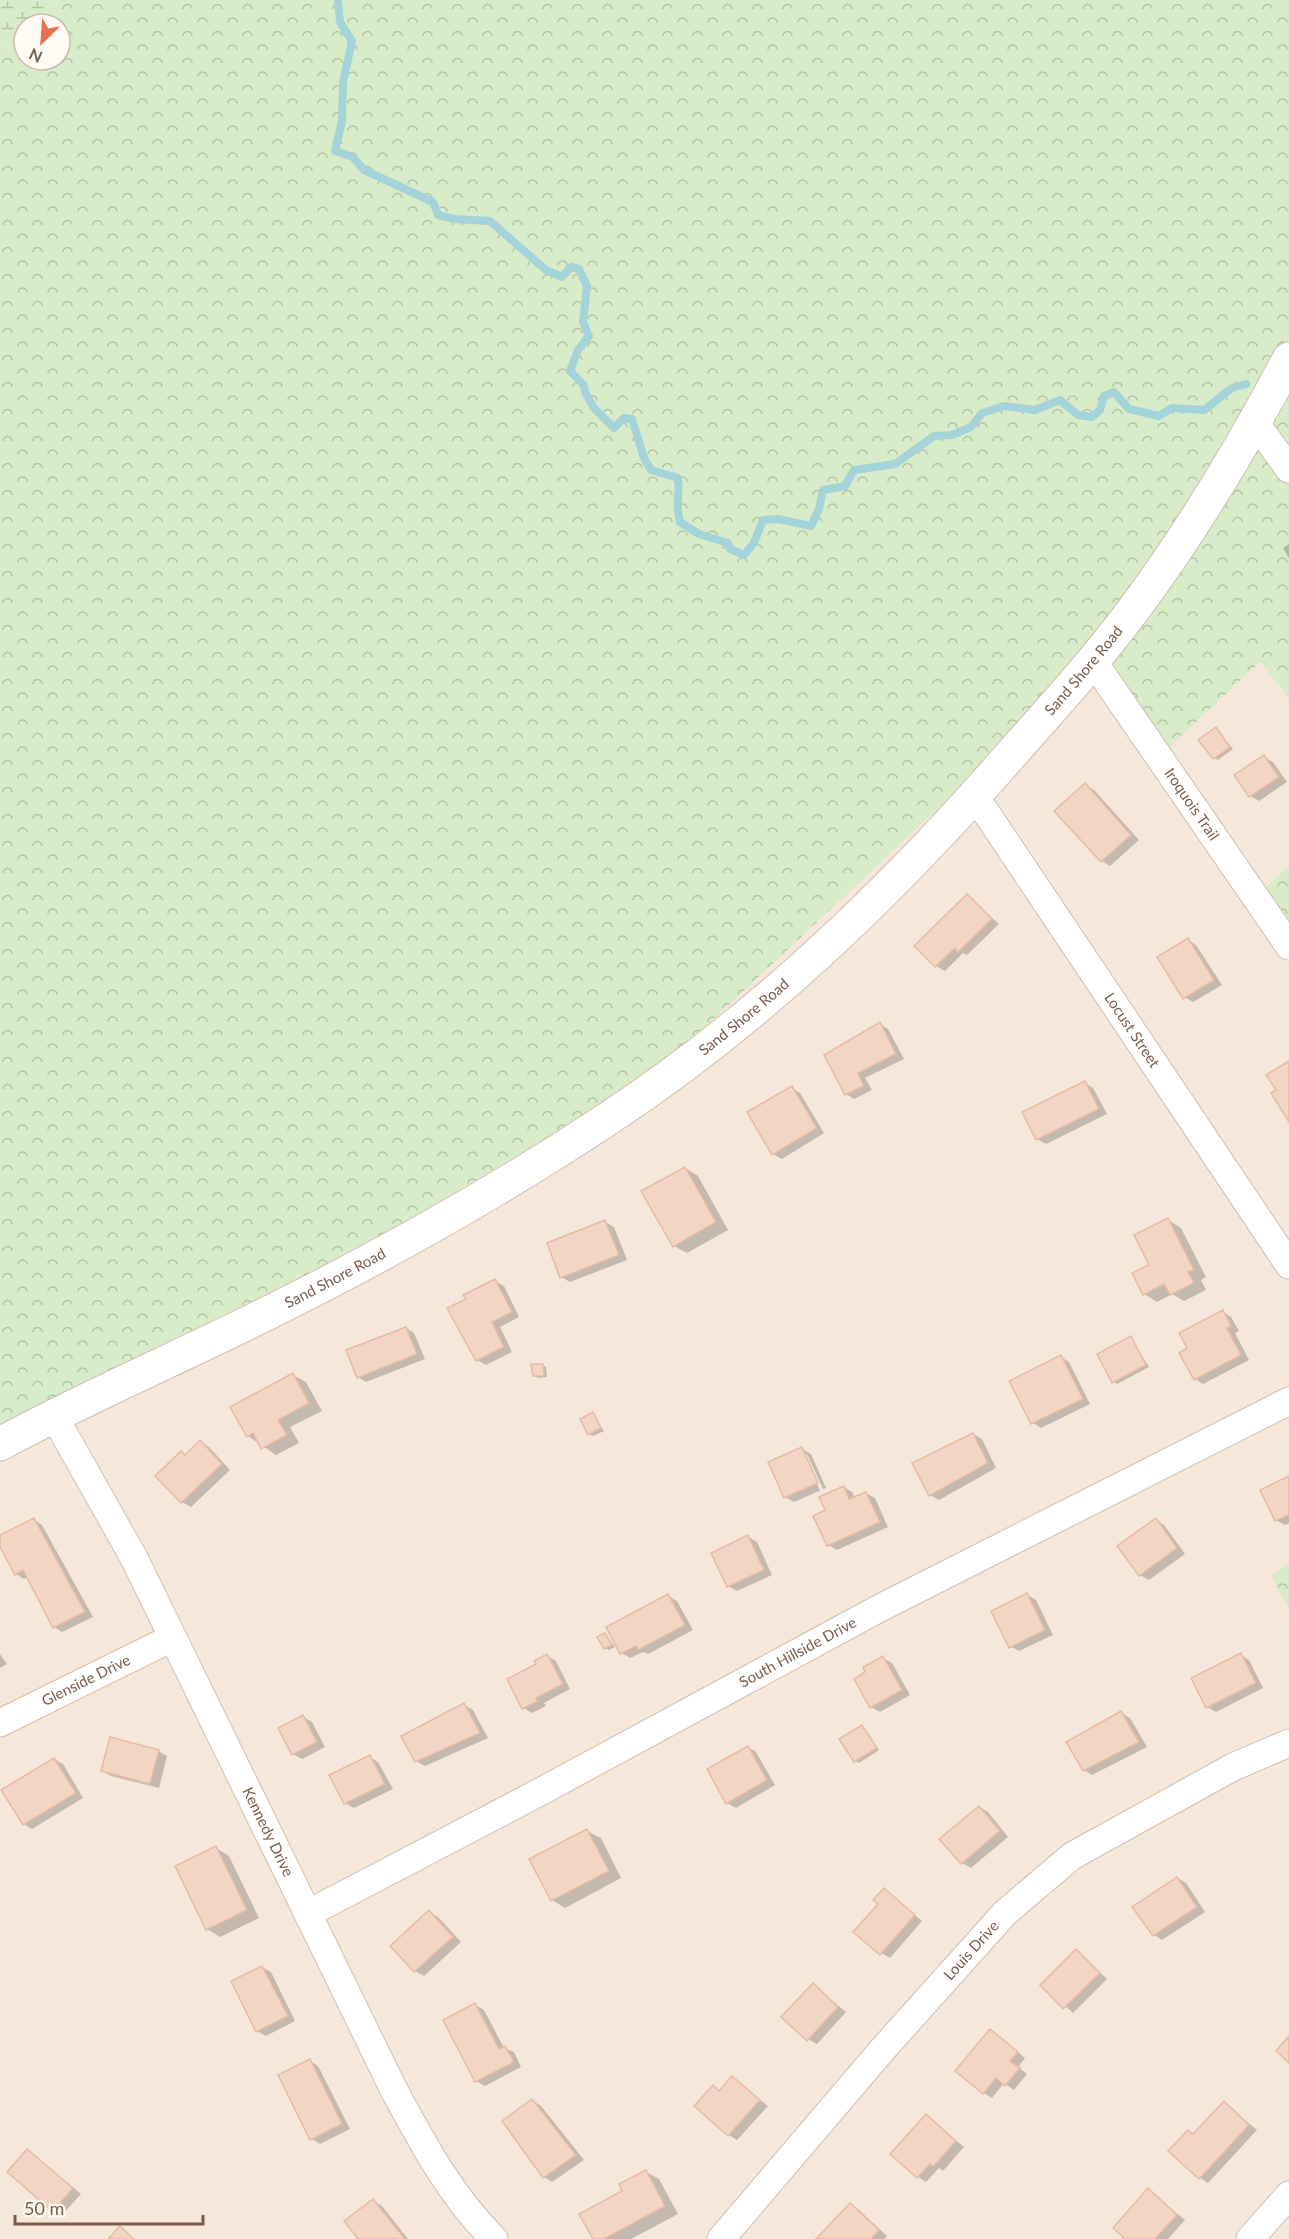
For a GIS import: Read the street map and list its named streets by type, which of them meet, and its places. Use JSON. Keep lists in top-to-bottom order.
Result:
{
  "streets": {
    "street": [
      "Sand Shore Road",
      "Iroquois Trail",
      "Locust Street",
      "South Hillside Drive",
      "Glenside Drive",
      "Kennedy Drive",
      "Louis Drive"
    ]
  },
  "crossings": [
    ["Sand Shore Road", "Iroquois Trail"],
    ["Sand Shore Road", "Locust Street"],
    ["Sand Shore Road", "Kennedy Drive"],
    ["South Hillside Drive", "Kennedy Drive"],
    ["Glenside Drive", "Kennedy Drive"]
  ],
  "scale_bar": "50 m",
  "north": "bottom left"
}
